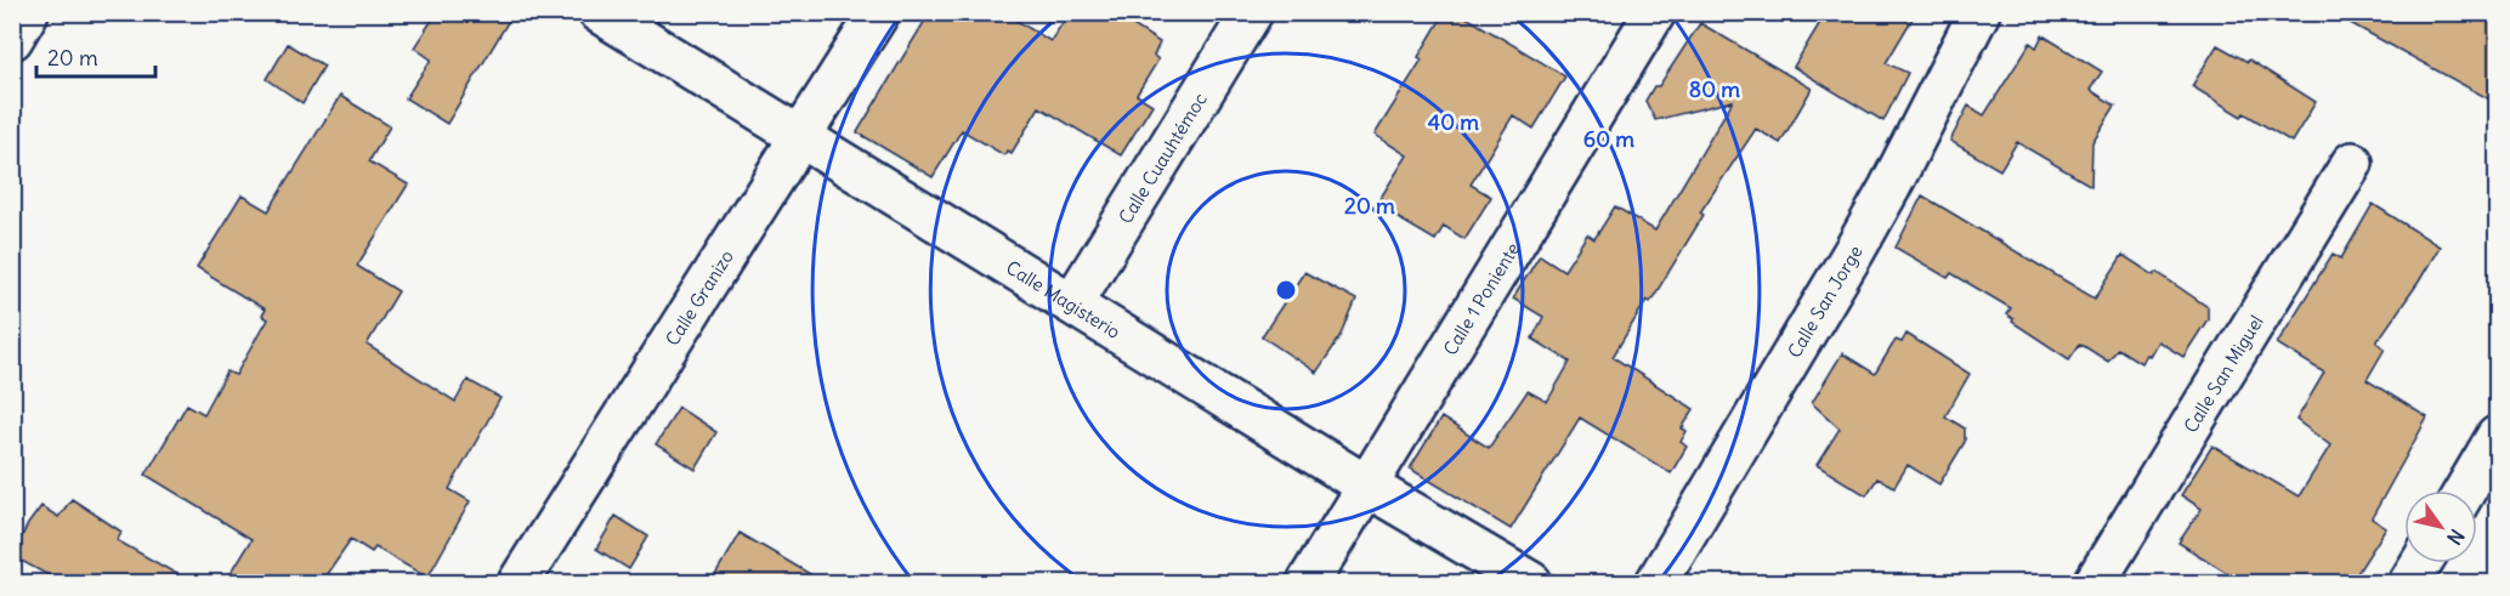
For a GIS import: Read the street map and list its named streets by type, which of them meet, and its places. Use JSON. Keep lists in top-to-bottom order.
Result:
{
  "streets": {
    "street": [
      "Calle Cuauhtémoc",
      "Calle Granizo",
      "Calle 1 Poniente",
      "Calle Magisterio",
      "Calle San Jorge",
      "Calle San Miguel"
    ]
  },
  "crossings": [
    ["Calle Cuauhtémoc", "Calle Magisterio"],
    ["Calle Granizo", "Calle Magisterio"],
    ["Calle 1 Poniente", "Calle Magisterio"]
  ],
  "scale_bar": "20 m",
  "north": "bottom right",
  "rings": [
    "80 m",
    "40 m",
    "60 m",
    "20 m"
  ]
}
